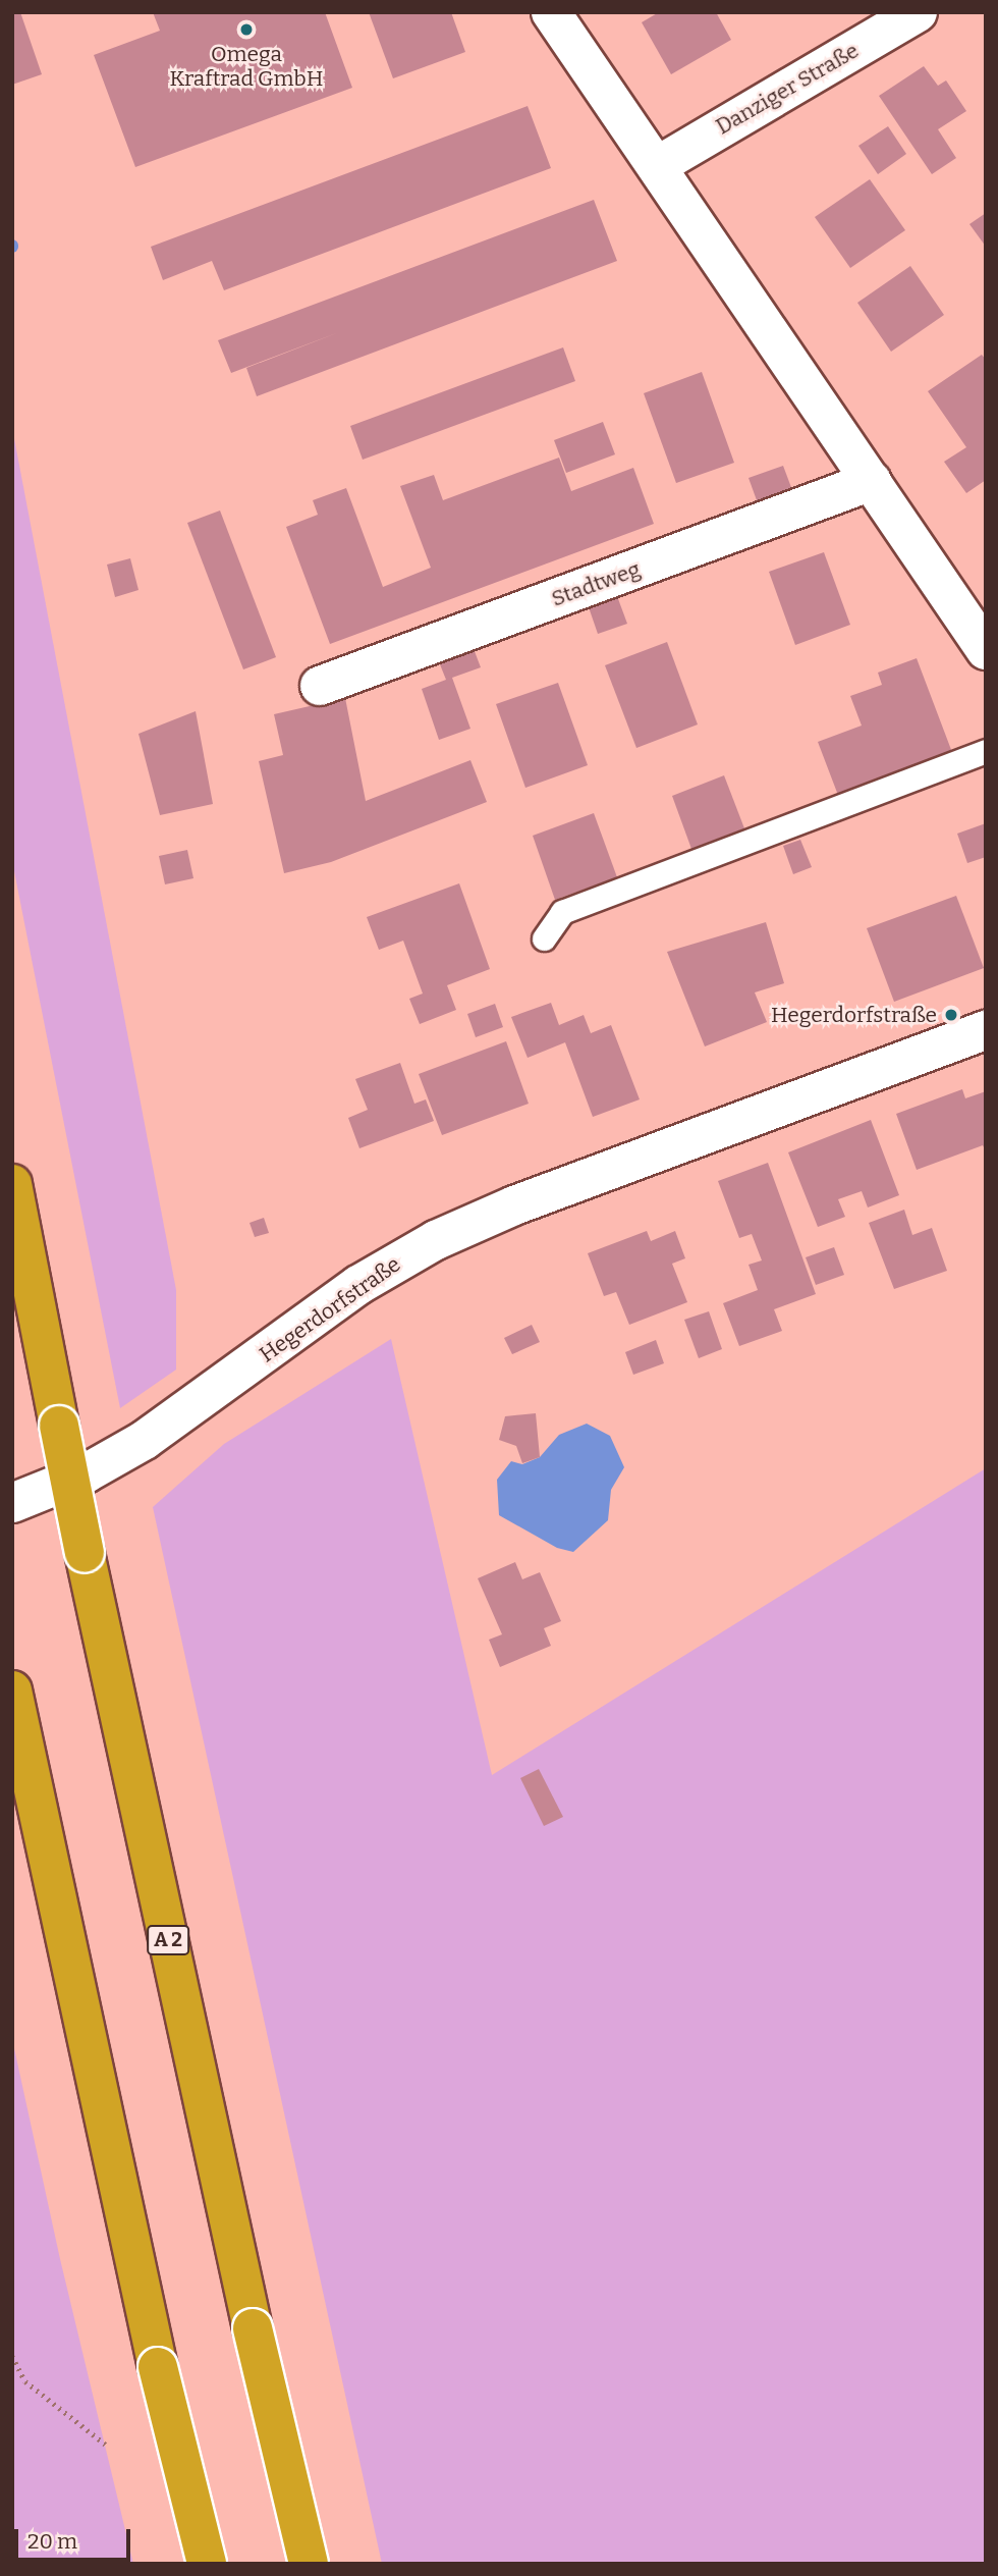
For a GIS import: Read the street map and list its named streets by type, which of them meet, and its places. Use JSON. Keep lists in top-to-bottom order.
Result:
{
  "streets": {
    "highway": ["A 2"],
    "street": ["Danziger Straße", "Stadtweg", "Hegerdorfstraße"]
  },
  "places": ["Omega Kraftrad GmbH", "Hegerdorfstraße"],
  "scale_bar": "20 m"
}
